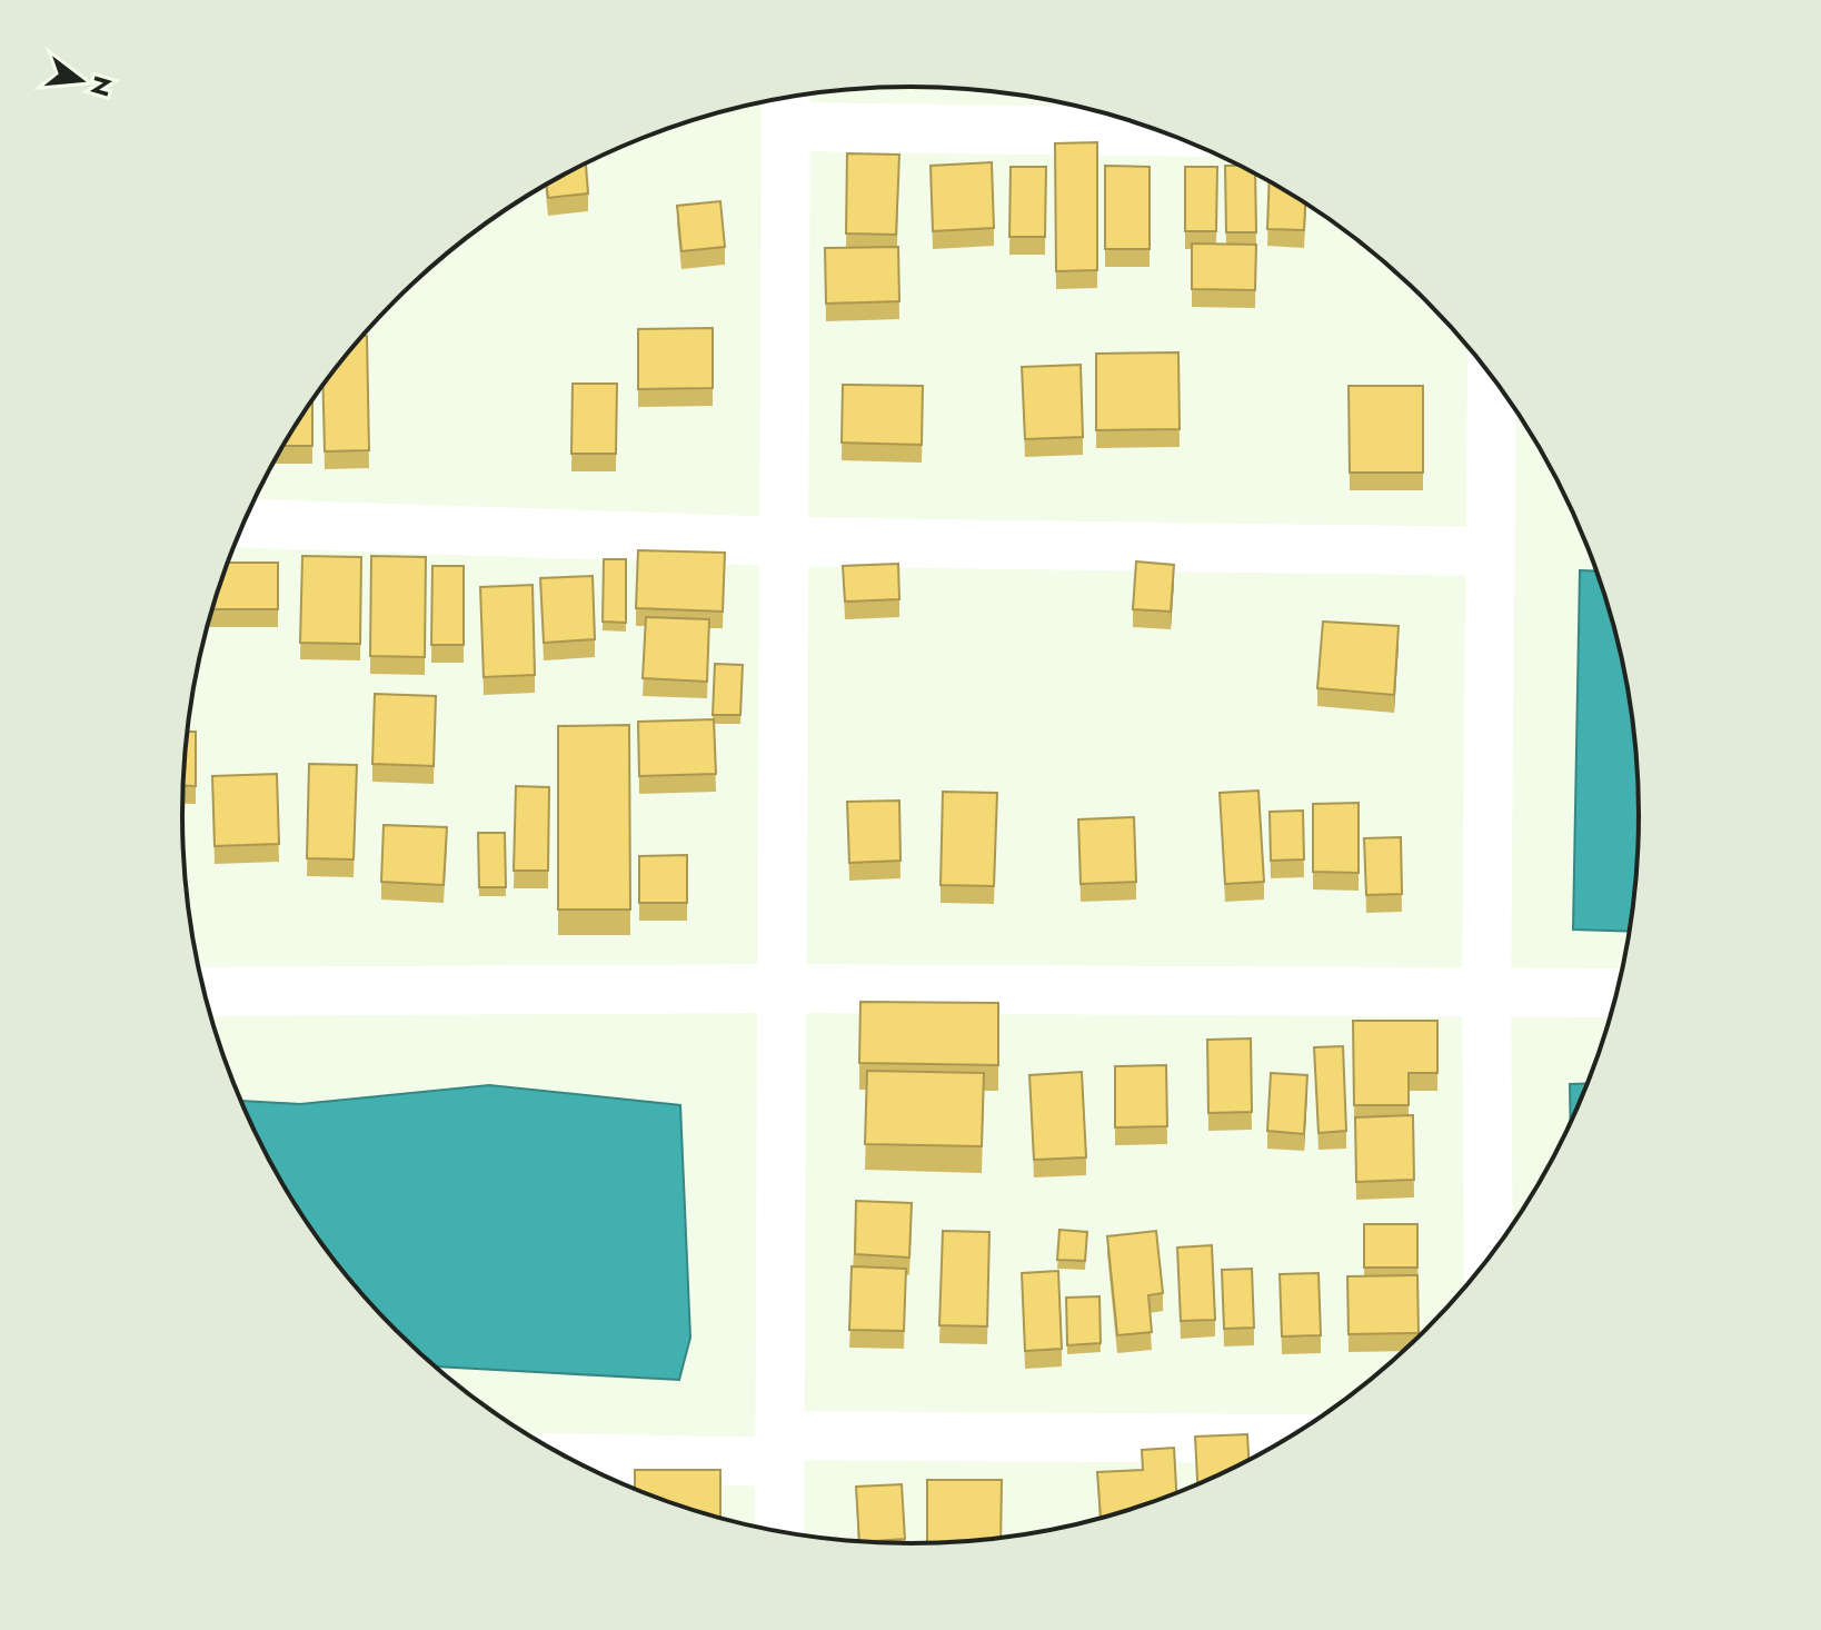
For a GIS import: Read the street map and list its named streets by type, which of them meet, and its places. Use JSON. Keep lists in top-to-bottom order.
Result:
{
  "north": "right"
}
